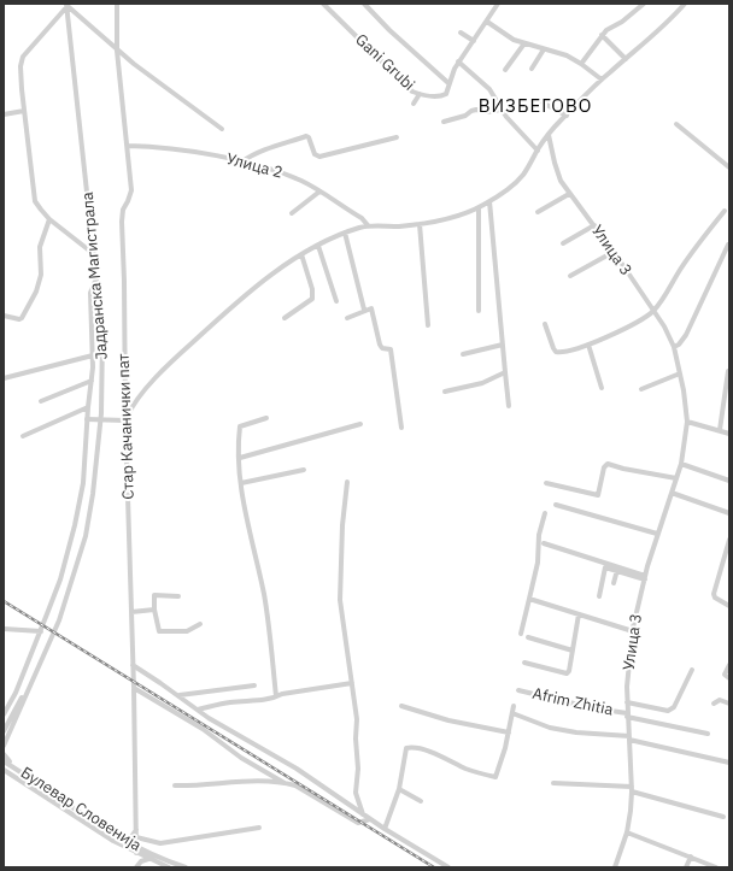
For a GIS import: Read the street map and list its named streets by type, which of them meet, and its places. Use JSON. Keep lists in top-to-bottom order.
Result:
{
  "streets": {
    "street": [
      "Gani Grubi",
      "Улица 2",
      "Улица 3",
      "Јадранска Магистрала",
      "Стар Качанички пат",
      "Afrim Zhitia",
      "Булевар Словенија"
    ]
  },
  "crossings": [
    ["Улица 2", "Стар Качанички пат"],
    ["Улица 3", "Afrim Zhitia"],
    ["Стар Качанички пат", "Булевар Словенија"]
  ],
  "districts": ["ВИЗБЕГОВО"]
}
